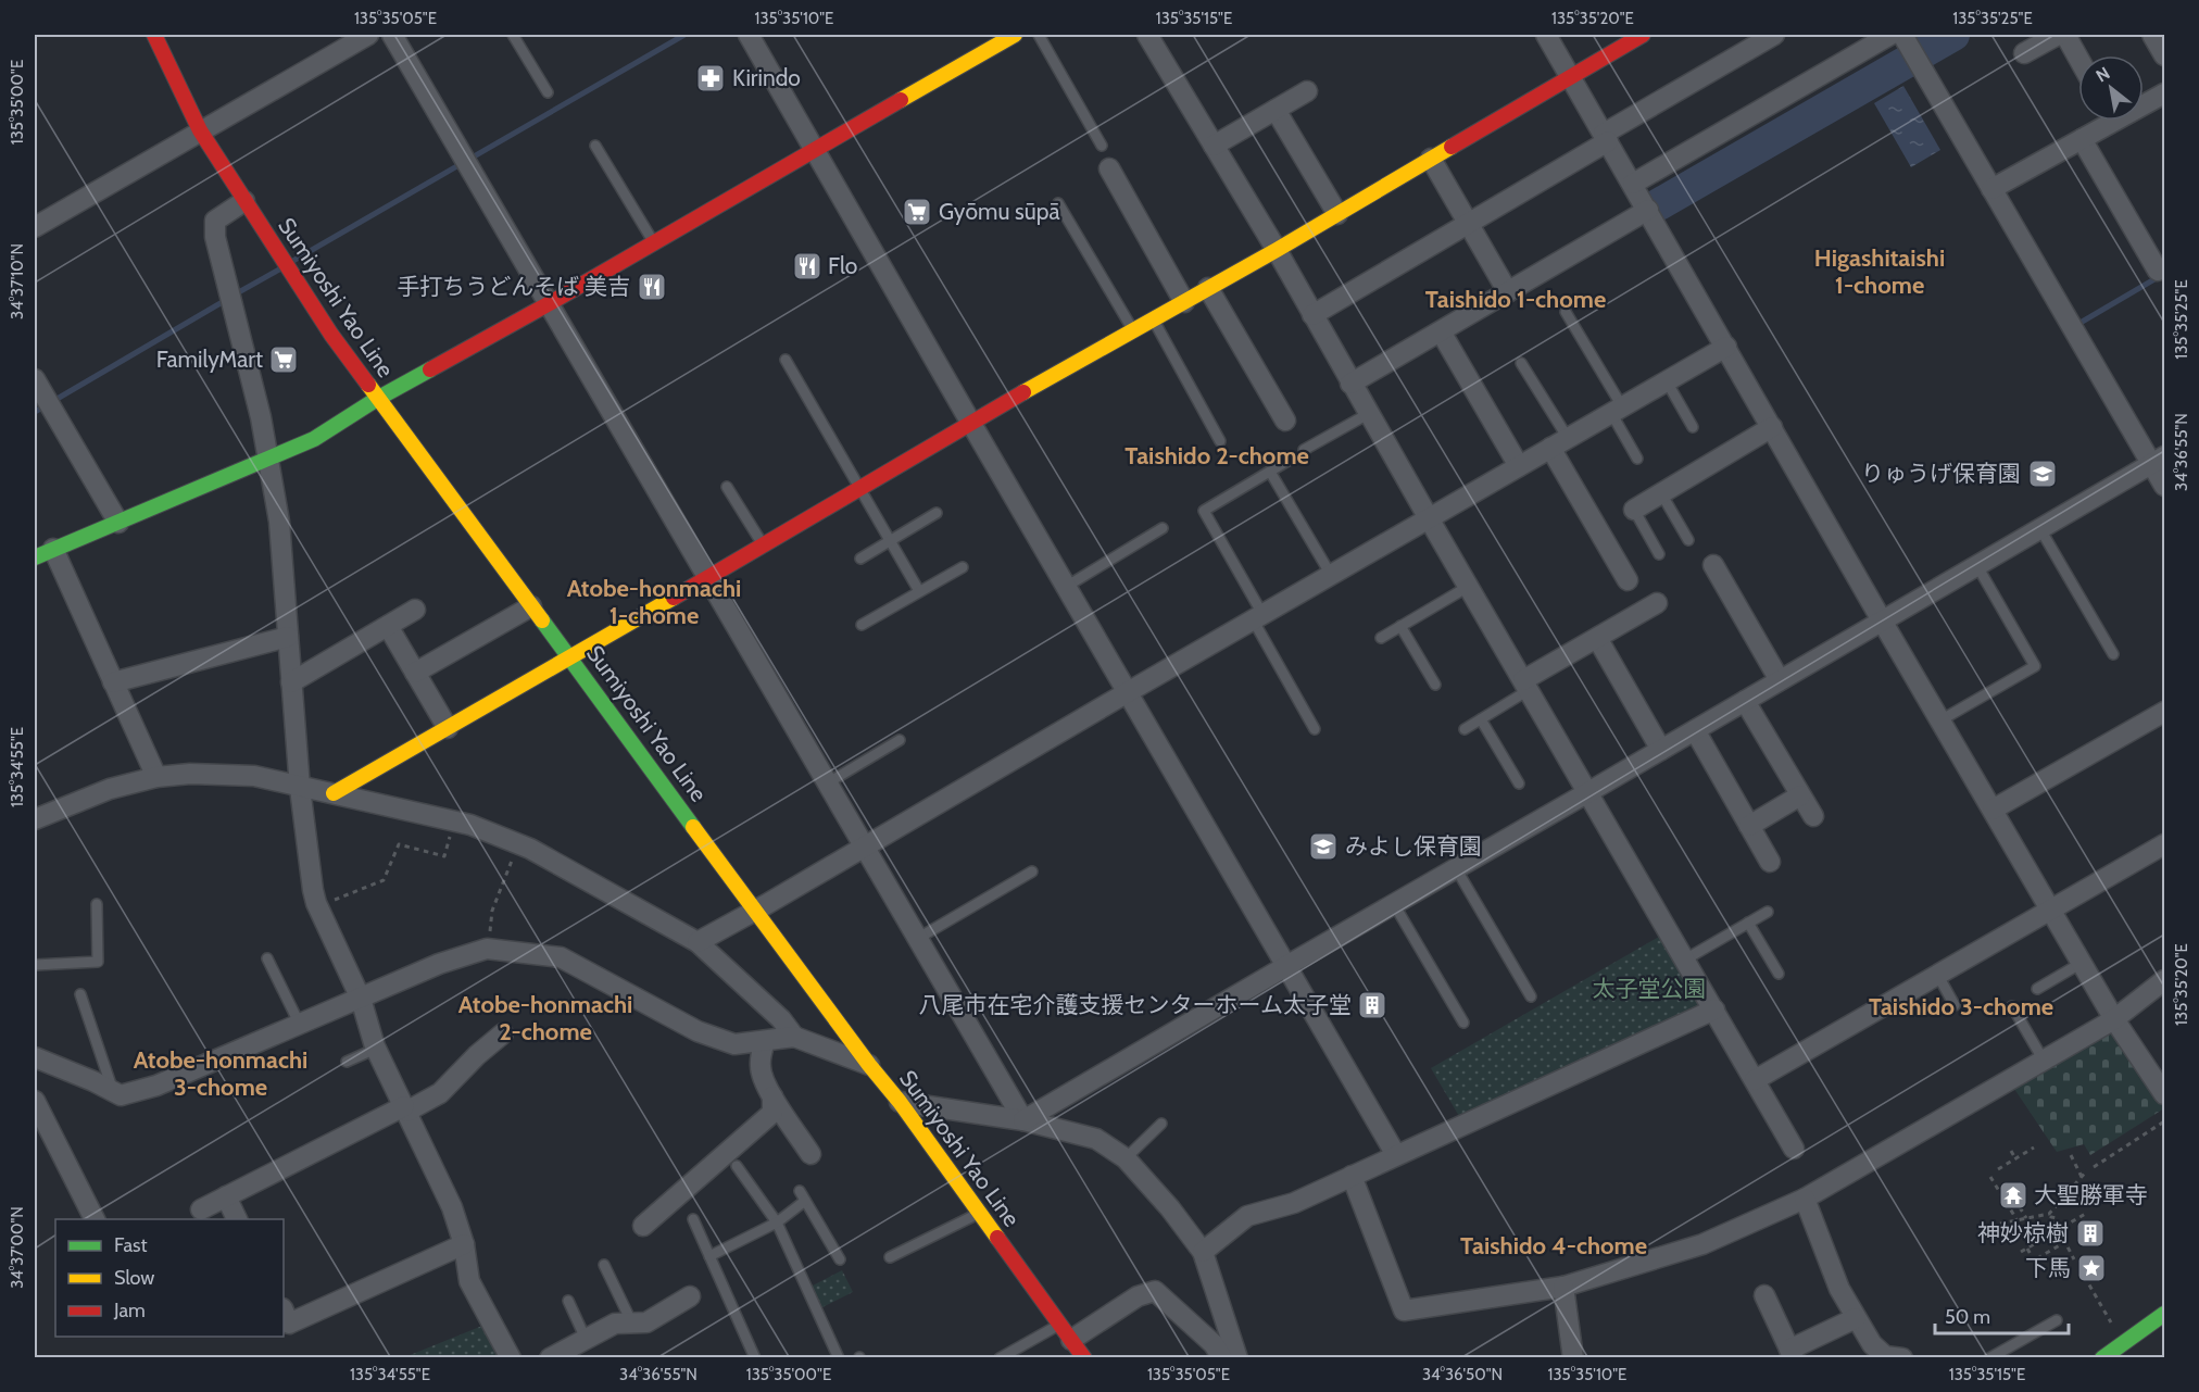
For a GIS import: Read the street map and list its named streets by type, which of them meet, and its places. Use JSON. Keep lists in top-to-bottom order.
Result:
{
  "streets": {
    "main road": ["Sumiyoshi Yao Line"]
  },
  "districts": [
    "Higashitaishi 1-chome",
    "Taishido 1-chome",
    "Taishido 2-chome",
    "Atobe-honmachi 1-chome",
    "Atobe-honmachi 2-chome",
    "Taishido 3-chome",
    "Atobe-honmachi 3-chome",
    "Taishido 4-chome"
  ],
  "parks": ["太子堂公園"],
  "places": {
    "pharmacy": ["Kirindo"],
    "supermarket": ["Gyōmu sūpā", "FamilyMart"],
    "restaurant": ["Flo", "手打ちうどんそば 美吉"],
    "school or university": ["りゅうげ保育園", "みよし保育園"],
    "building": ["八尾市在宅介護支援センターホーム太子堂", "神妙椋樹"],
    "temple": ["大聖勝軍寺"],
    "place": ["下馬"]
  },
  "legend": ["Fast", "Slow", "Jam"],
  "scale_bar": "50 m",
  "north": "top left",
  "coordinates": [
    "135°35'05\"E",
    "135°35'10\"E",
    "135°35'15\"E",
    "135°35'20\"E",
    "135°35'25\"E",
    "135°35'00\"E",
    "34°37'10\"N",
    "34°36'55\"N",
    "135°34'55\"E",
    "34°37'00\"N",
    "34°36'50\"N"
  ]
}
